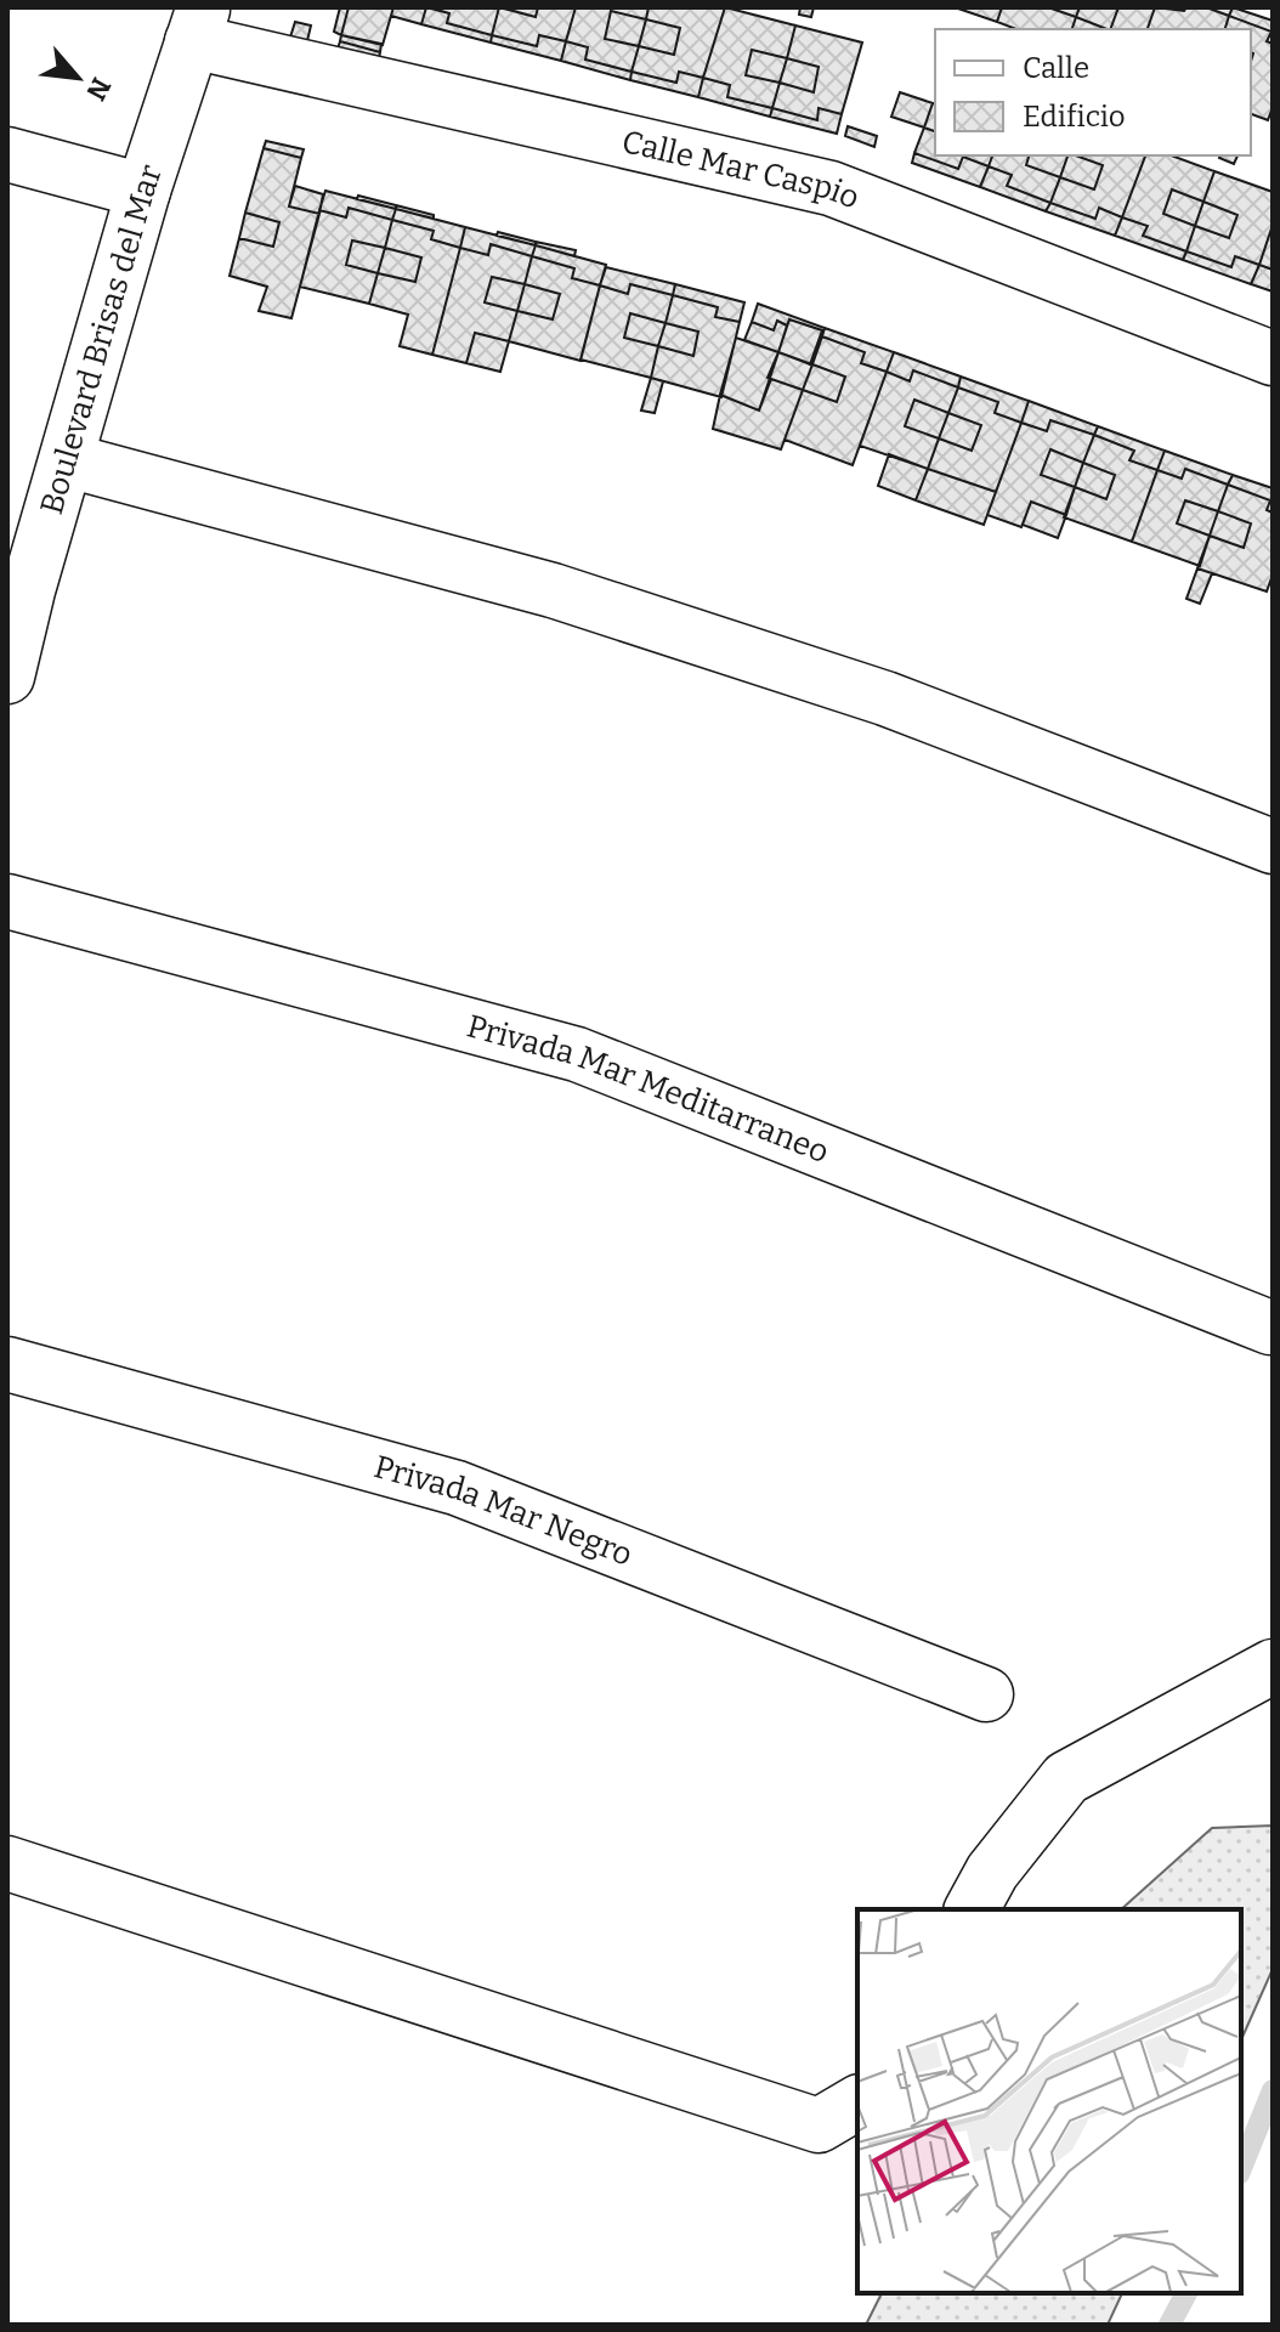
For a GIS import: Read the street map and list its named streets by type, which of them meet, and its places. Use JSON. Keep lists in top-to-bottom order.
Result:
{
  "streets": {
    "street": [
      "Calle Mar Caspio",
      "Boulevard Brisas del Mar",
      "Privada Mar Meditarraneo",
      "Privada Mar Negro"
    ]
  },
  "crossings": [
    ["Calle Mar Caspio", "Boulevard Brisas del Mar"]
  ],
  "legend": ["Calle", "Edificio"],
  "north": "bottom right"
}
